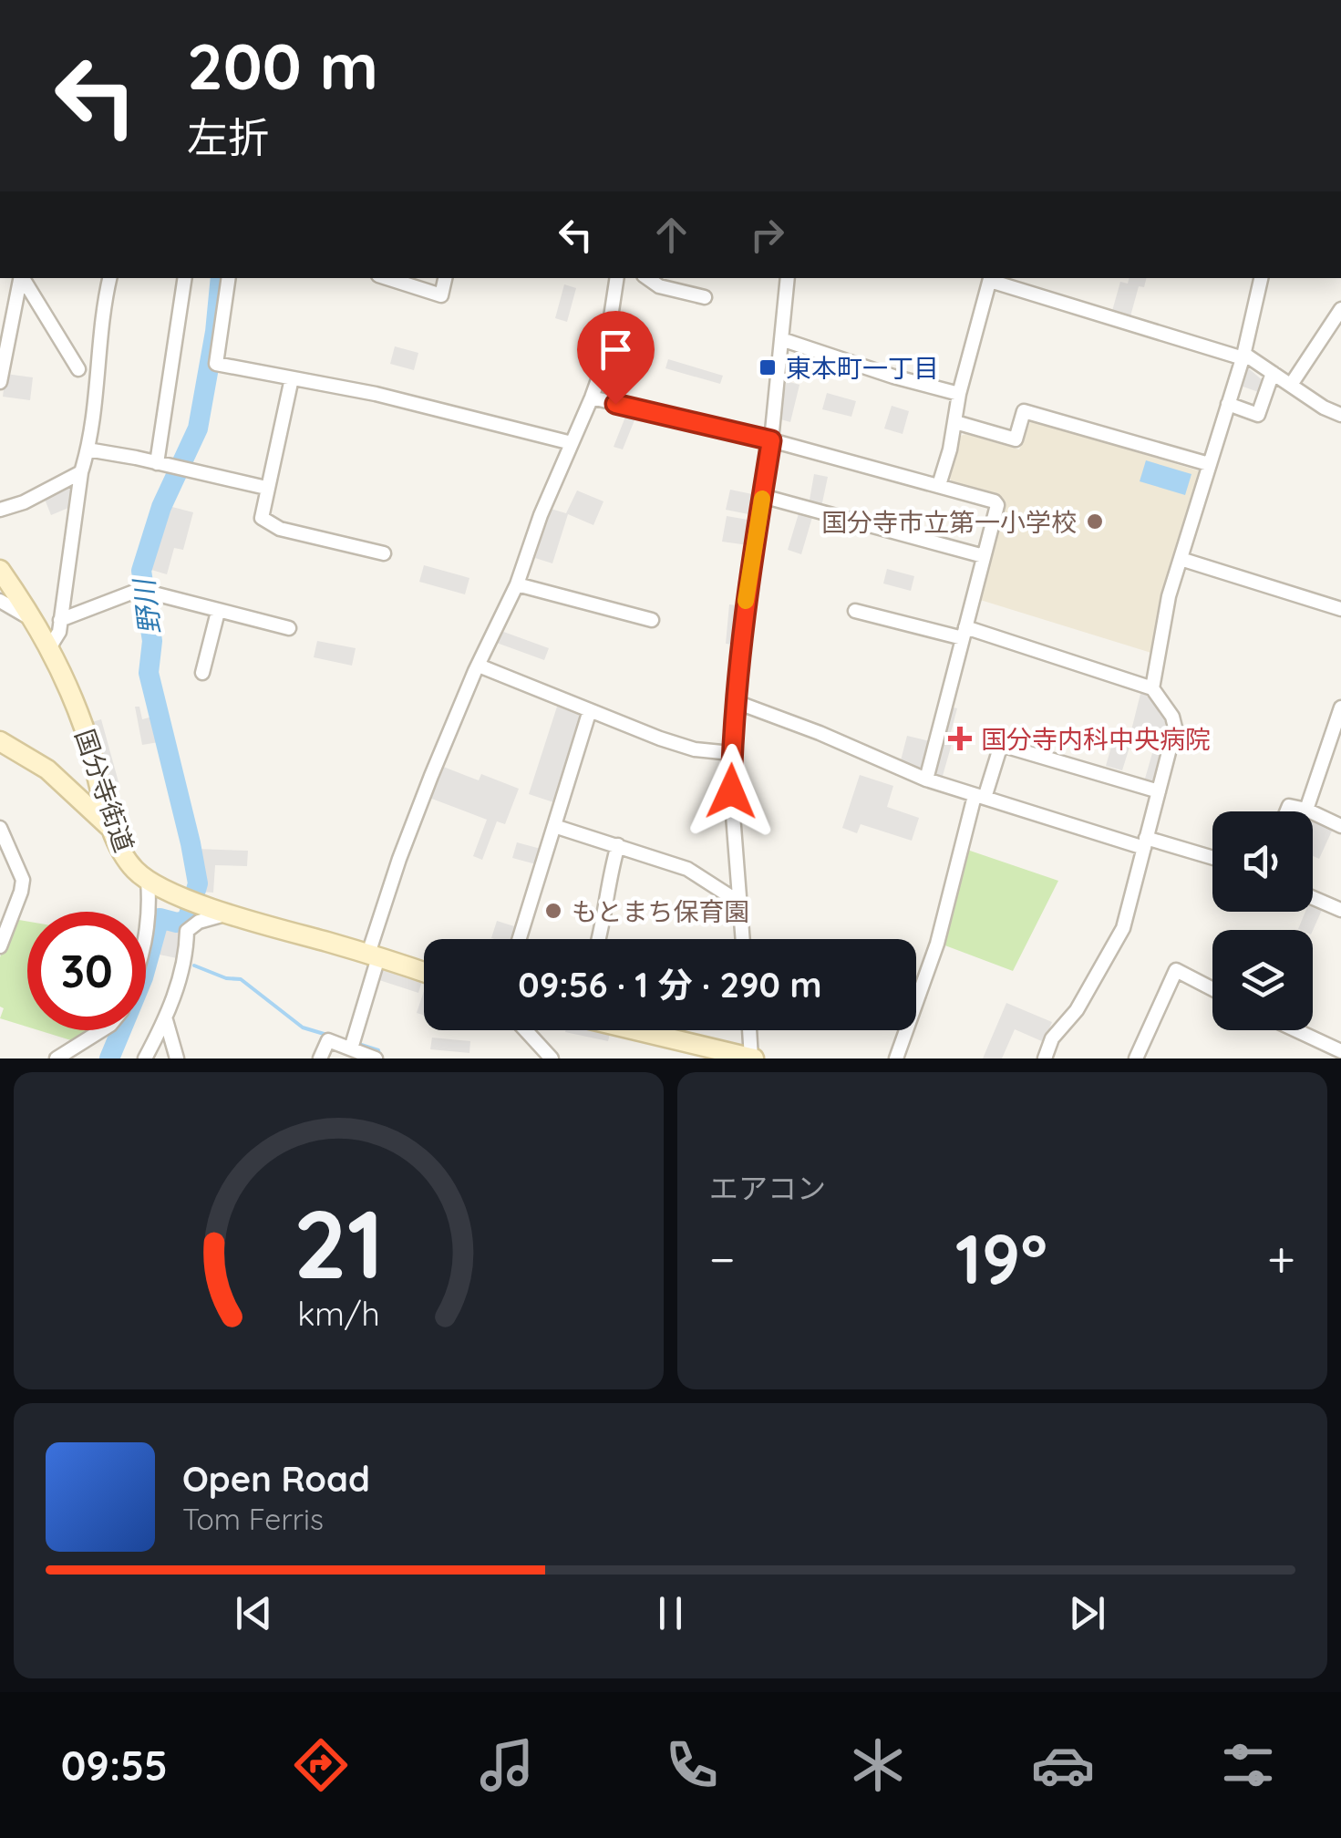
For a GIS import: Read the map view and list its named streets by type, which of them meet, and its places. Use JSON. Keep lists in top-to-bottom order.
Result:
{
  "streets": {
    "main road": ["国分寺街道"]
  },
  "water": ["野川"],
  "places": {
    "transit": ["東本町一丁目"],
    "other": ["国分寺市立第一小学校", "もとまち保育園"],
    "health": ["国分寺内科中央病院"]
  },
  "page": {
    "turn": ["200 m", "左折"],
    "limit": "30",
    "trip": "09:56 · 1 分 · 290 m",
    "tile": "エアコン",
    "heat": ["−", "19°", "+"],
    "song": ["Open Road", "Tom Ferris"],
    "tabs": "09:55",
    "gauge": ["21", "km/h"]
  }
}
